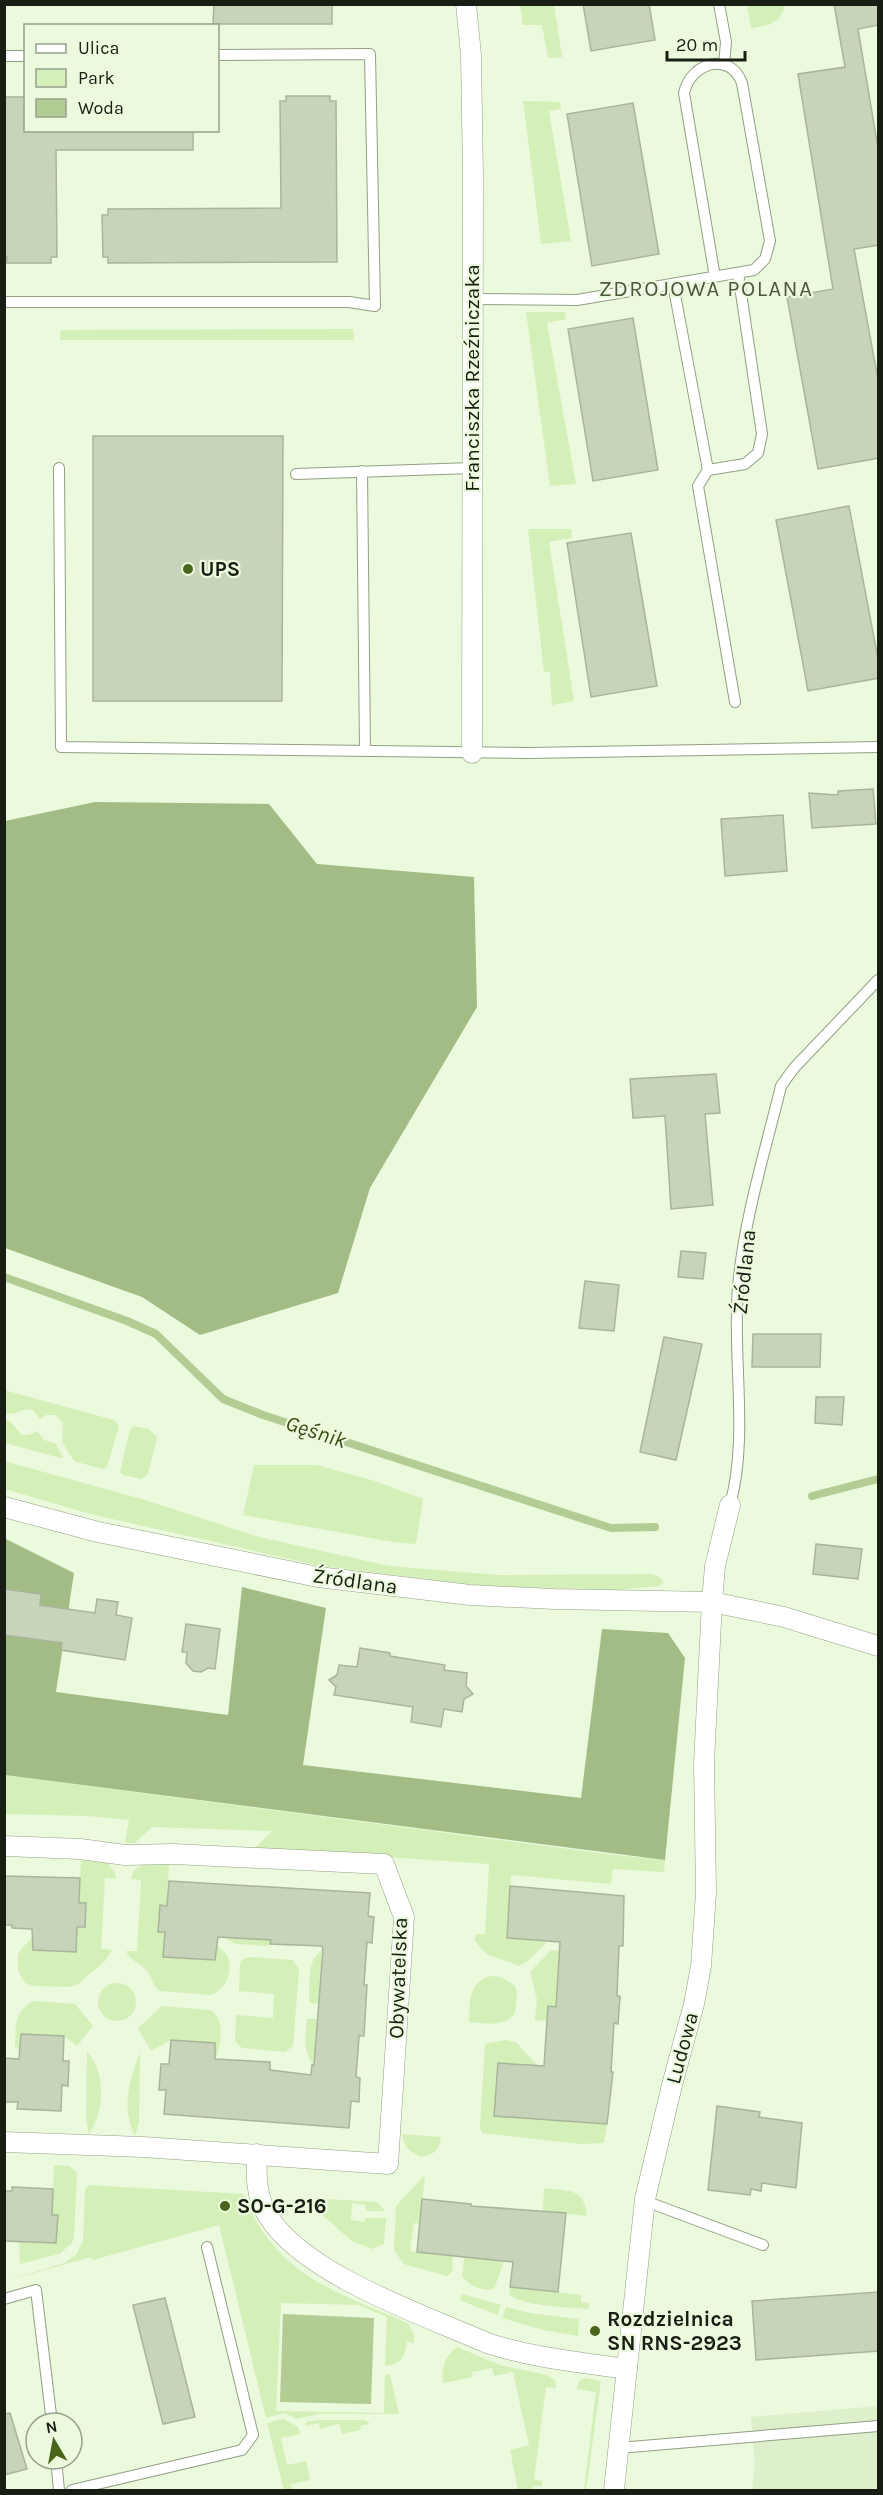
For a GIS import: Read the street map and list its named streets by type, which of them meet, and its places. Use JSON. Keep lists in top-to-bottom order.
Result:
{
  "streets": {
    "street": [
      "Franciszka Rzeźniczaka",
      "Źródlana",
      "Obywatelska",
      "Ludowa"
    ]
  },
  "crossings": [
    ["Źródlana", "Ludowa"]
  ],
  "districts": ["ZDROJOWA POLANA"],
  "water": ["Gęśnik"],
  "places": ["UPS", "S0-G-216", "Rozdzielnica SN RNS-2923"],
  "legend": ["Ulica", "Park", "Woda"],
  "scale_bar": "20 m",
  "north": "top"
}
